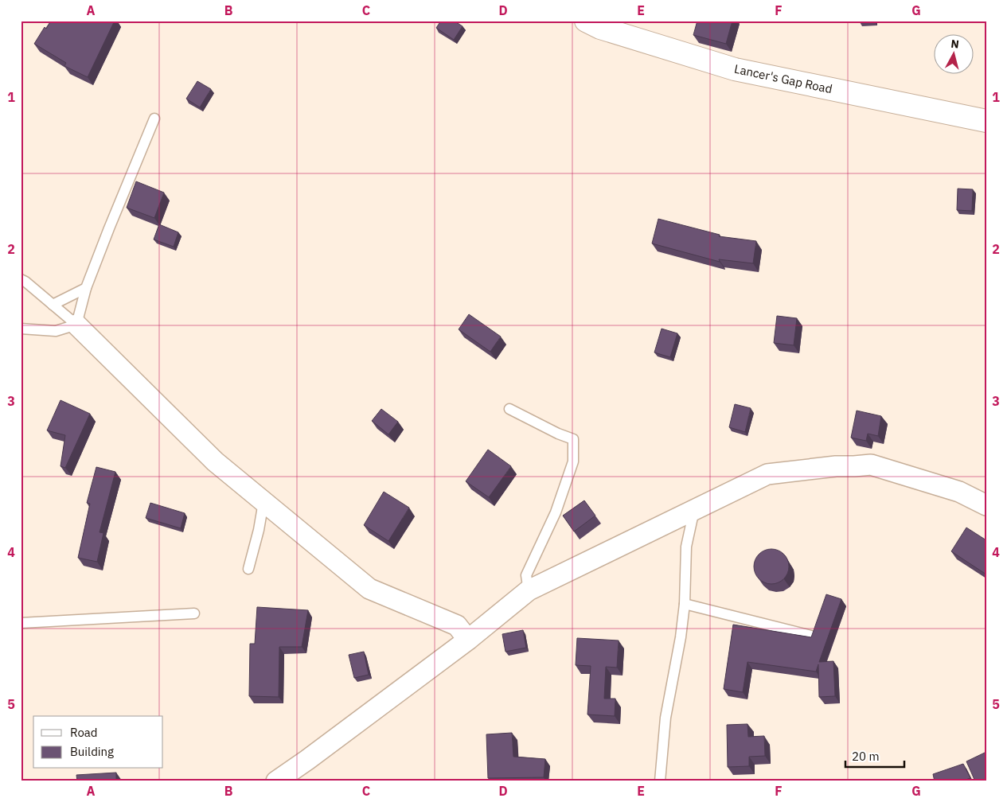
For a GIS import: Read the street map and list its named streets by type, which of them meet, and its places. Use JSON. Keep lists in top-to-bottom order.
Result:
{
  "streets": {
    "main road": ["Lancer's Gap Road"]
  },
  "legend": ["Road", "Building"],
  "scale_bar": "20 m",
  "north": "top",
  "grid": {
    "columns": [
      "A",
      "B",
      "C",
      "D",
      "E",
      "F",
      "G"
    ],
    "rows": [
      "1",
      "2",
      "3",
      "4",
      "5"
    ]
  }
}
